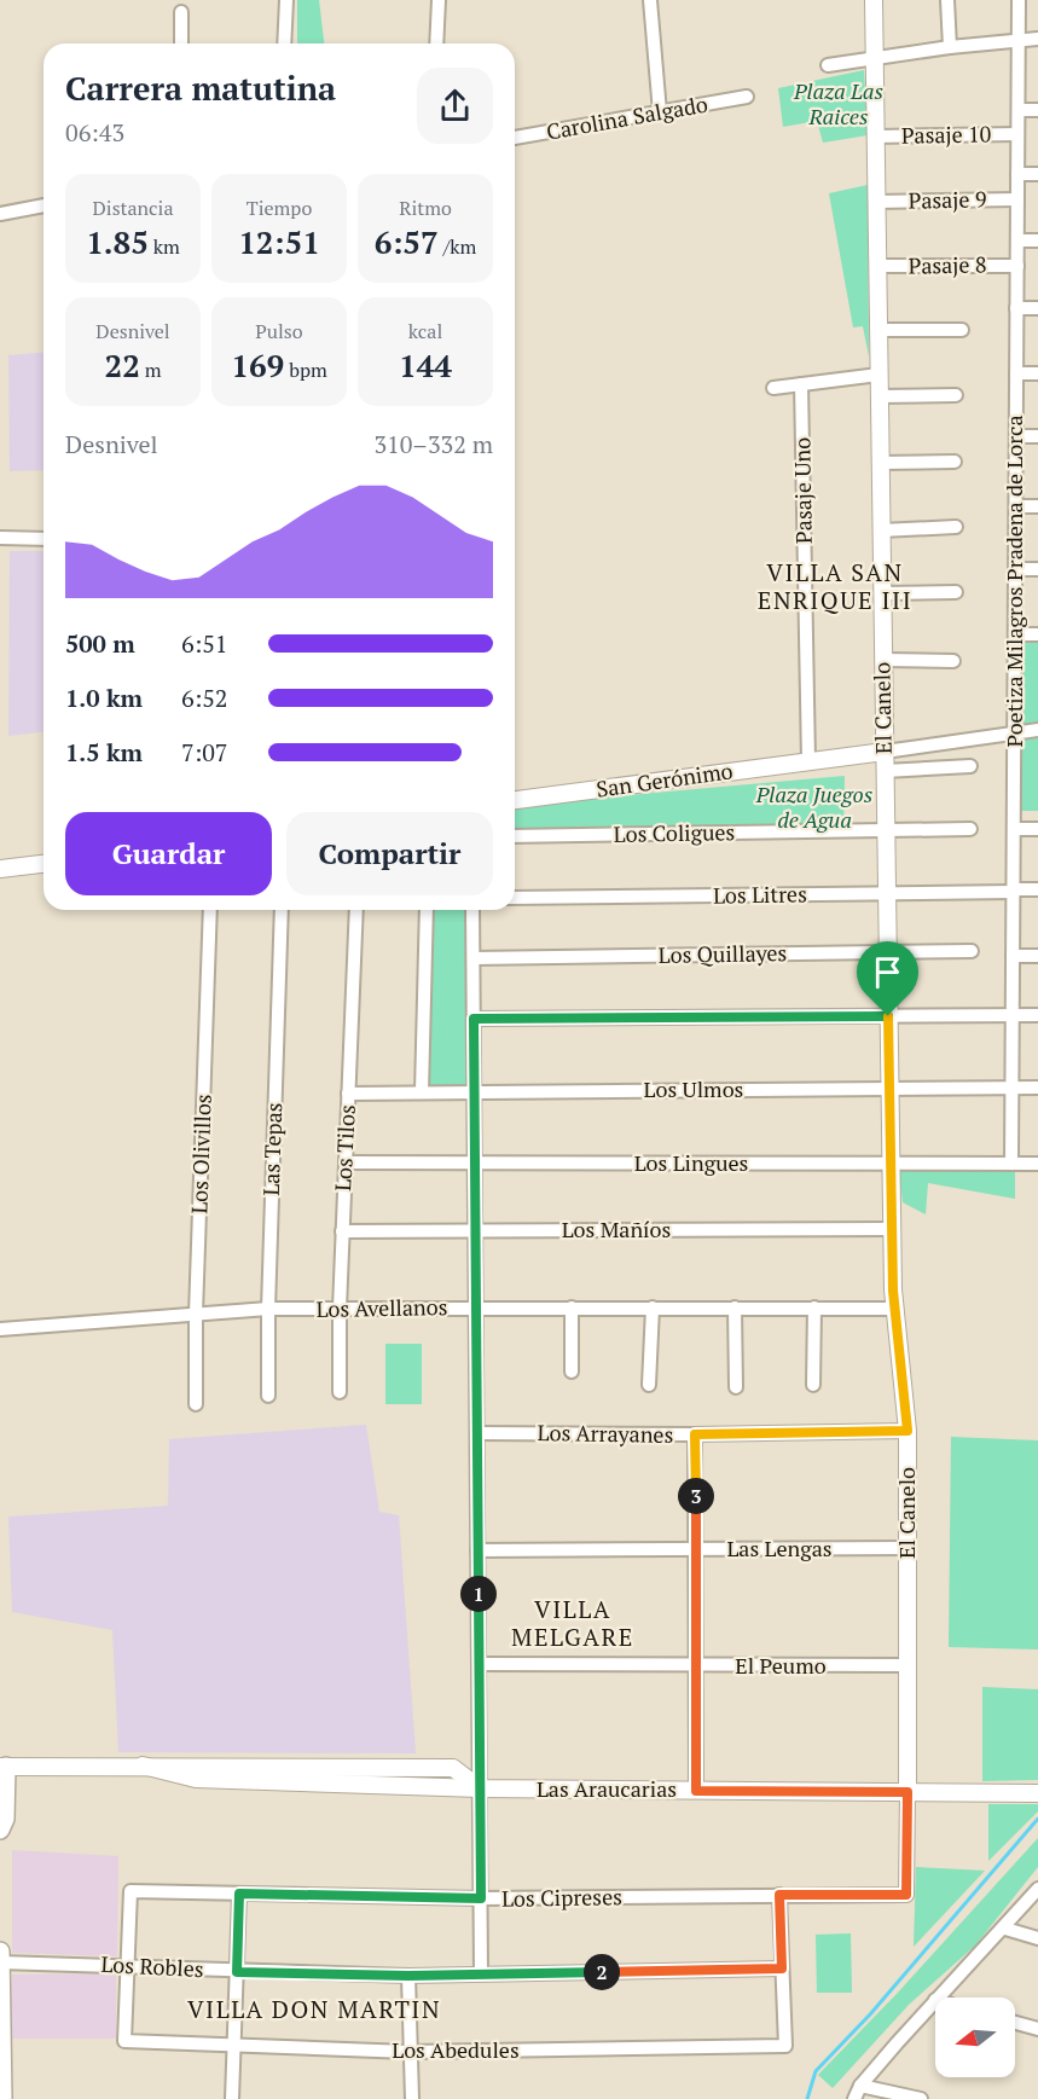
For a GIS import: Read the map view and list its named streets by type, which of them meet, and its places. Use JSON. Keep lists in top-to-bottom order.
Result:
{
  "streets": {
    "street": [
      "Carolina Salgado",
      "Pasaje 10",
      "Pasaje 9",
      "Pasaje 8",
      "Pasaje Uno",
      "Poetiza Milagros Pradena de Lorca",
      "El Canelo",
      "San Gerónimo",
      "Los Coligues",
      "Los Litres",
      "Los Quillayes",
      "Los Ulmos",
      "Los Tilos",
      "Las Tepas",
      "Los Olivillos",
      "Los Lingues",
      "Los Mañíos",
      "Los Avellanos",
      "Los Arrayanes",
      "Las Lengas",
      "El Peumo",
      "Las Araucarias",
      "Los Cipreses",
      "Los Robles",
      "Los Abedules"
    ]
  },
  "crossings": [
    ["Pasaje 10", "Poetiza Milagros Pradena de Lorca"],
    ["Pasaje 10", "El Canelo"],
    ["Pasaje 9", "Poetiza Milagros Pradena de Lorca"],
    ["Pasaje 9", "El Canelo"],
    ["Pasaje 8", "Poetiza Milagros Pradena de Lorca"],
    ["Pasaje 8", "El Canelo"],
    ["Pasaje Uno", "San Gerónimo"],
    ["Poetiza Milagros Pradena de Lorca", "San Gerónimo"],
    ["Poetiza Milagros Pradena de Lorca", "Los Litres"],
    ["Poetiza Milagros Pradena de Lorca", "Los Ulmos"],
    ["Poetiza Milagros Pradena de Lorca", "Los Lingues"],
    ["El Canelo", "San Gerónimo"],
    ["El Canelo", "Los Coligues"],
    ["El Canelo", "Los Litres"],
    ["El Canelo", "Los Quillayes"],
    ["El Canelo", "Los Ulmos"],
    ["El Canelo", "Los Lingues"],
    ["El Canelo", "Los Mañíos"],
    ["El Canelo", "Los Avellanos"],
    ["El Canelo", "Los Arrayanes"],
    ["El Canelo", "Las Lengas"],
    ["El Canelo", "El Peumo"],
    ["El Canelo", "Las Araucarias"],
    ["El Canelo", "Los Cipreses"],
    ["Los Ulmos", "Los Tilos"],
    ["Los Tilos", "Los Lingues"],
    ["Los Tilos", "Los Mañíos"],
    ["Los Tilos", "Los Avellanos"],
    ["Las Tepas", "Los Avellanos"],
    ["Los Olivillos", "Los Avellanos"],
    ["Los Cipreses", "Los Robles"],
    ["Los Cipreses", "Los Abedules"],
    ["Los Robles", "Los Abedules"]
  ],
  "districts": ["VILLA SAN ENRIQUE III", "VILLA MELGARE", "VILLA DON MARTIN"],
  "parks": ["Plaza Las Raices", "Plaza Juegos de Agua"],
  "north": "left",
  "page": {
    "heading": ["Carrera matutina", "06:43"],
    "stats": [
      ["Distancia", "1.85 km"],
      ["Tiempo", "12:51"],
      ["Ritmo", "6:57 /km"],
      ["Desnivel", "22 m"],
      ["Pulso", "169 bpm"],
      ["kcal", "144"]
    ],
    "chart": ["Desnivel", "310–332 m"],
    "list": [
      {
        "name": "500 m",
        "note": "6:51"
      },
      {
        "name": "1.0 km",
        "note": "6:52"
      },
      {
        "name": "1.5 km",
        "note": "7:07"
      }
    ],
    "buttons": ["Guardar", "Compartir"],
    "pins": ["3", "1", "2"]
  }
}
